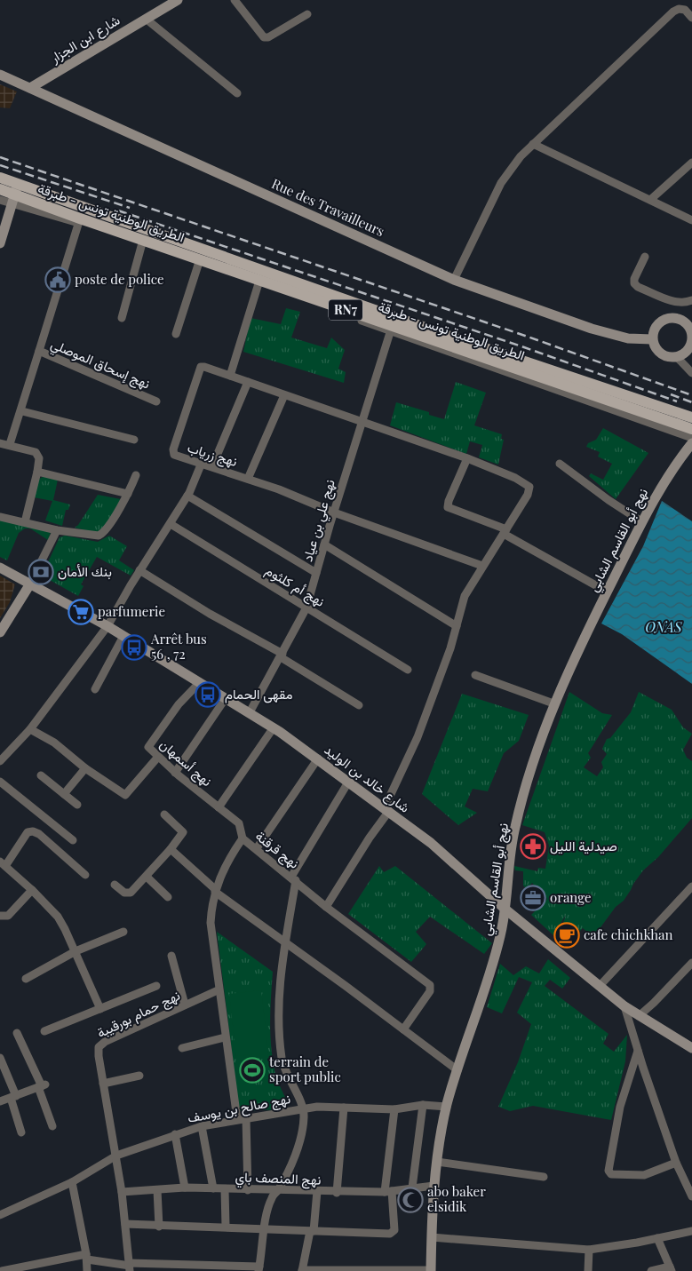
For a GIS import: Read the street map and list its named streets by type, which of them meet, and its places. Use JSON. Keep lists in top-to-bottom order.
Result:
{
  "streets": {
    "main road": ["الطريق الوطنية تونس - طبرقة", "RN7"],
    "street": [
      "شارع ابن الجزار",
      "Rue des Travailleurs",
      "نهج إسحاق الموصلي",
      "نهج زرياب",
      "نهج علي بن عياد",
      "نهج أبو القاسم الشابي",
      "نهج أم كلثوم",
      "نهج أسمهان",
      "شارع خالد بن الوليد",
      "نهج قرقنة",
      "نهج حمام بورقيبة",
      "نهج صالح بن يوسف",
      "نهج المنصف باي"
    ]
  },
  "crossings": [
    ["شارع ابن الجزار", "Rue des Travailleurs"],
    ["الطريق الوطنية تونس - طبرقة", "نهج إسحاق الموصلي"],
    ["الطريق الوطنية تونس - طبرقة", "نهج علي بن عياد"],
    ["نهج زرياب", "نهج علي بن عياد"],
    ["نهج علي بن عياد", "نهج أم كلثوم"],
    ["نهج علي بن عياد", "شارع خالد بن الوليد"],
    ["نهج أبو القاسم الشابي", "شارع خالد بن الوليد"],
    ["نهج أبو القاسم الشابي", "نهج صالح بن يوسف"],
    ["نهج أبو القاسم الشابي", "نهج المنصف باي"],
    ["نهج أسمهان", "شارع خالد بن الوليد"],
    ["نهج أسمهان", "نهج قرقنة"],
    ["نهج قرقنة", "نهج حمام بورقيبة"],
    ["نهج قرقنة", "نهج صالح بن يوسف"],
    ["نهج حمام بورقيبة", "نهج صالح بن يوسف"],
    ["نهج حمام بورقيبة", "نهج المنصف باي"]
  ],
  "water": ["ONAS"],
  "places": {
    "public building": ["poste de police"],
    "bank": ["بنك الأمان"],
    "supermarket": ["parfumerie"],
    "bus stop": ["Arrêt bus 56 , 72", "مقهى الحمام"],
    "pharmacy": ["صيدلية الليل"],
    "office": ["orange"],
    "cafe": ["cafe chichkhan"],
    "sports": ["terrain de sport public"],
    "mosque": ["abo baker elsidik"]
  }
}
